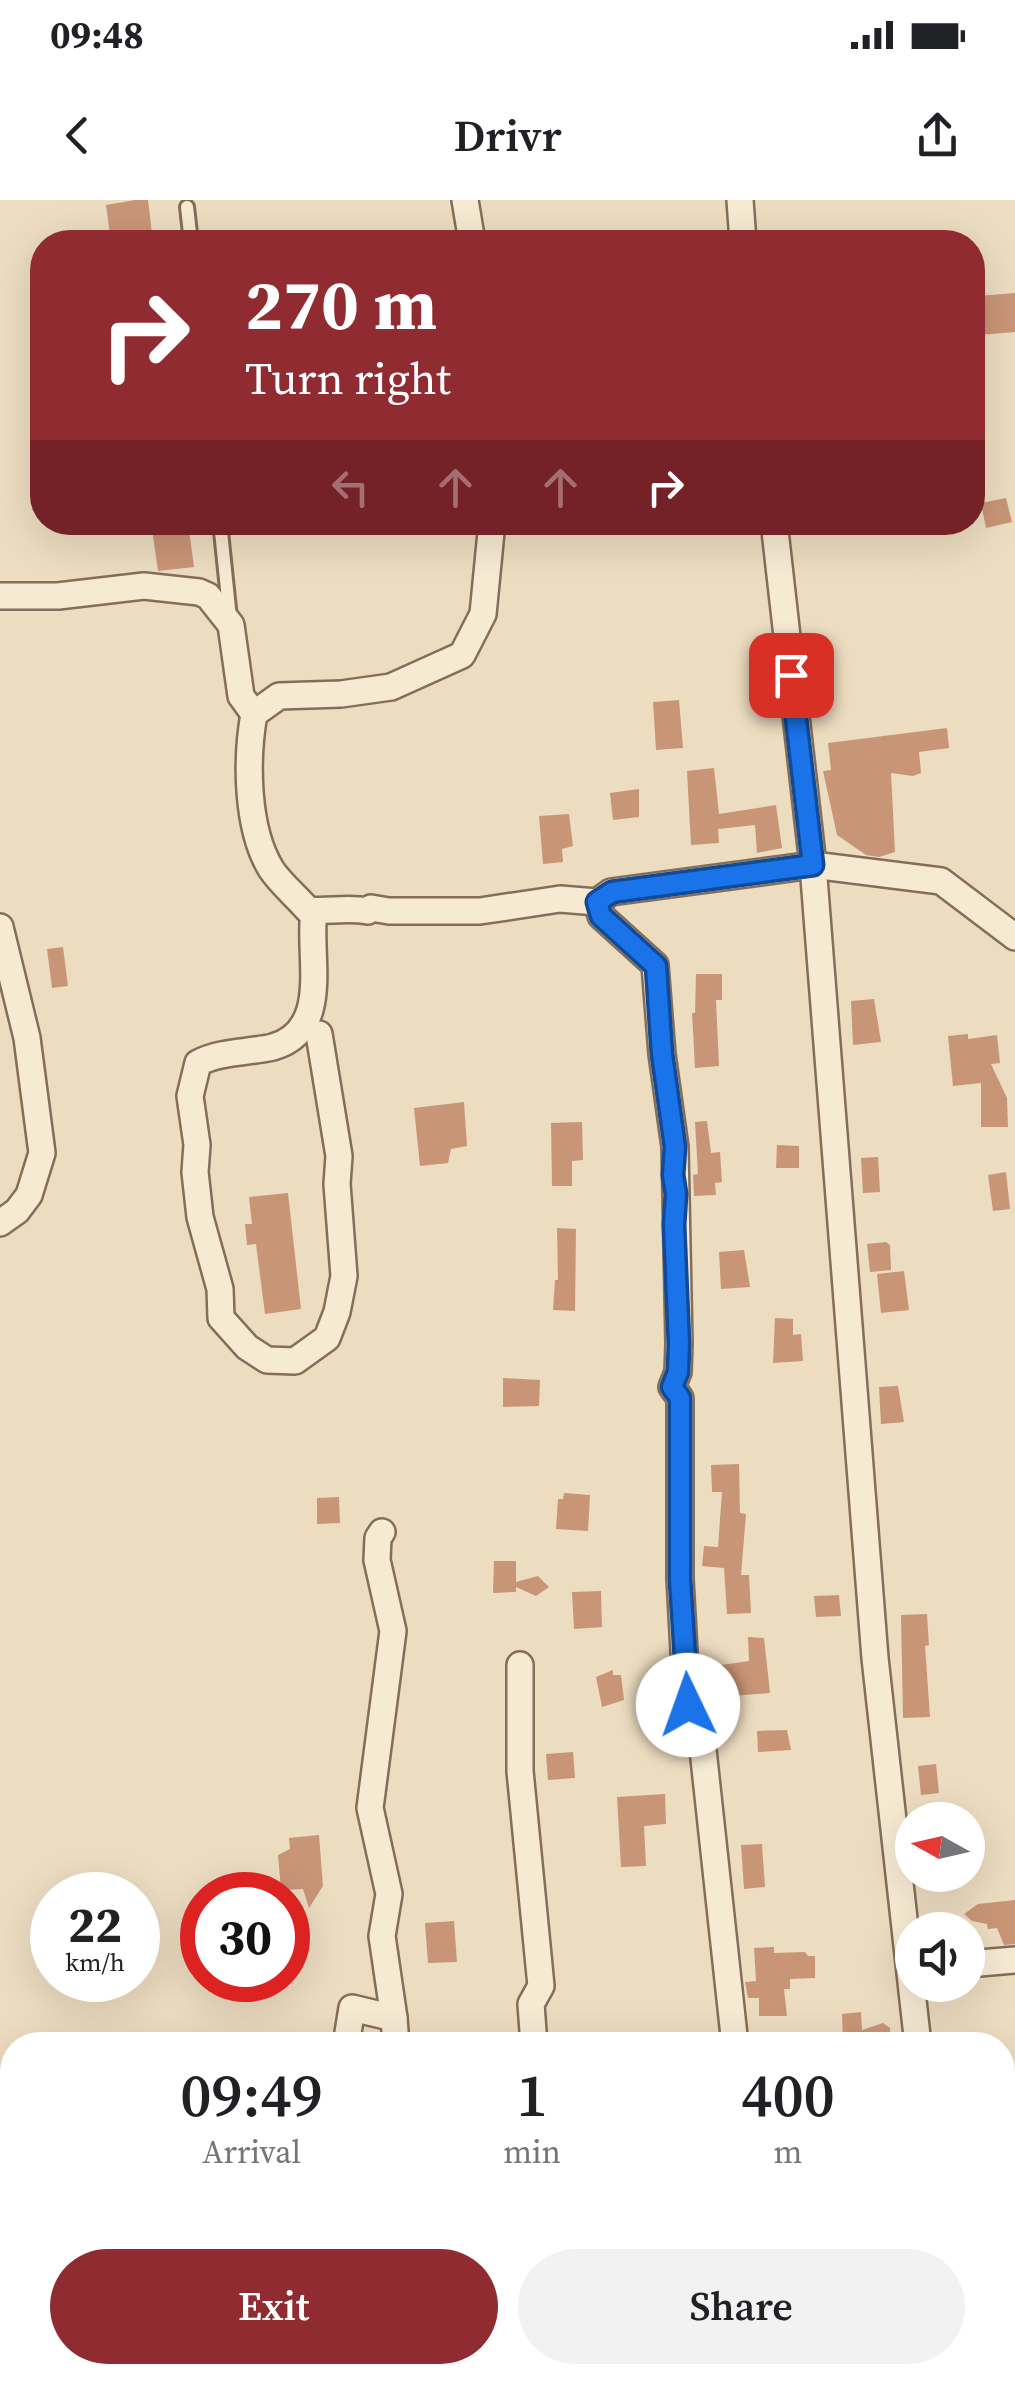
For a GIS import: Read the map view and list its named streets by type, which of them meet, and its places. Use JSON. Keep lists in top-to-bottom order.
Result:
{
  "north": "left",
  "page": {
    "status": "09:48",
    "header": "Drivr",
    "turn": ["270 m", "Turn right"],
    "speed": "22 km/h",
    "limit": "30",
    "eta": [
      "09:49",
      "Arrival",
      "1",
      "min",
      "400",
      "m"
    ],
    "buttons": ["Exit", "Share"]
  }
}
